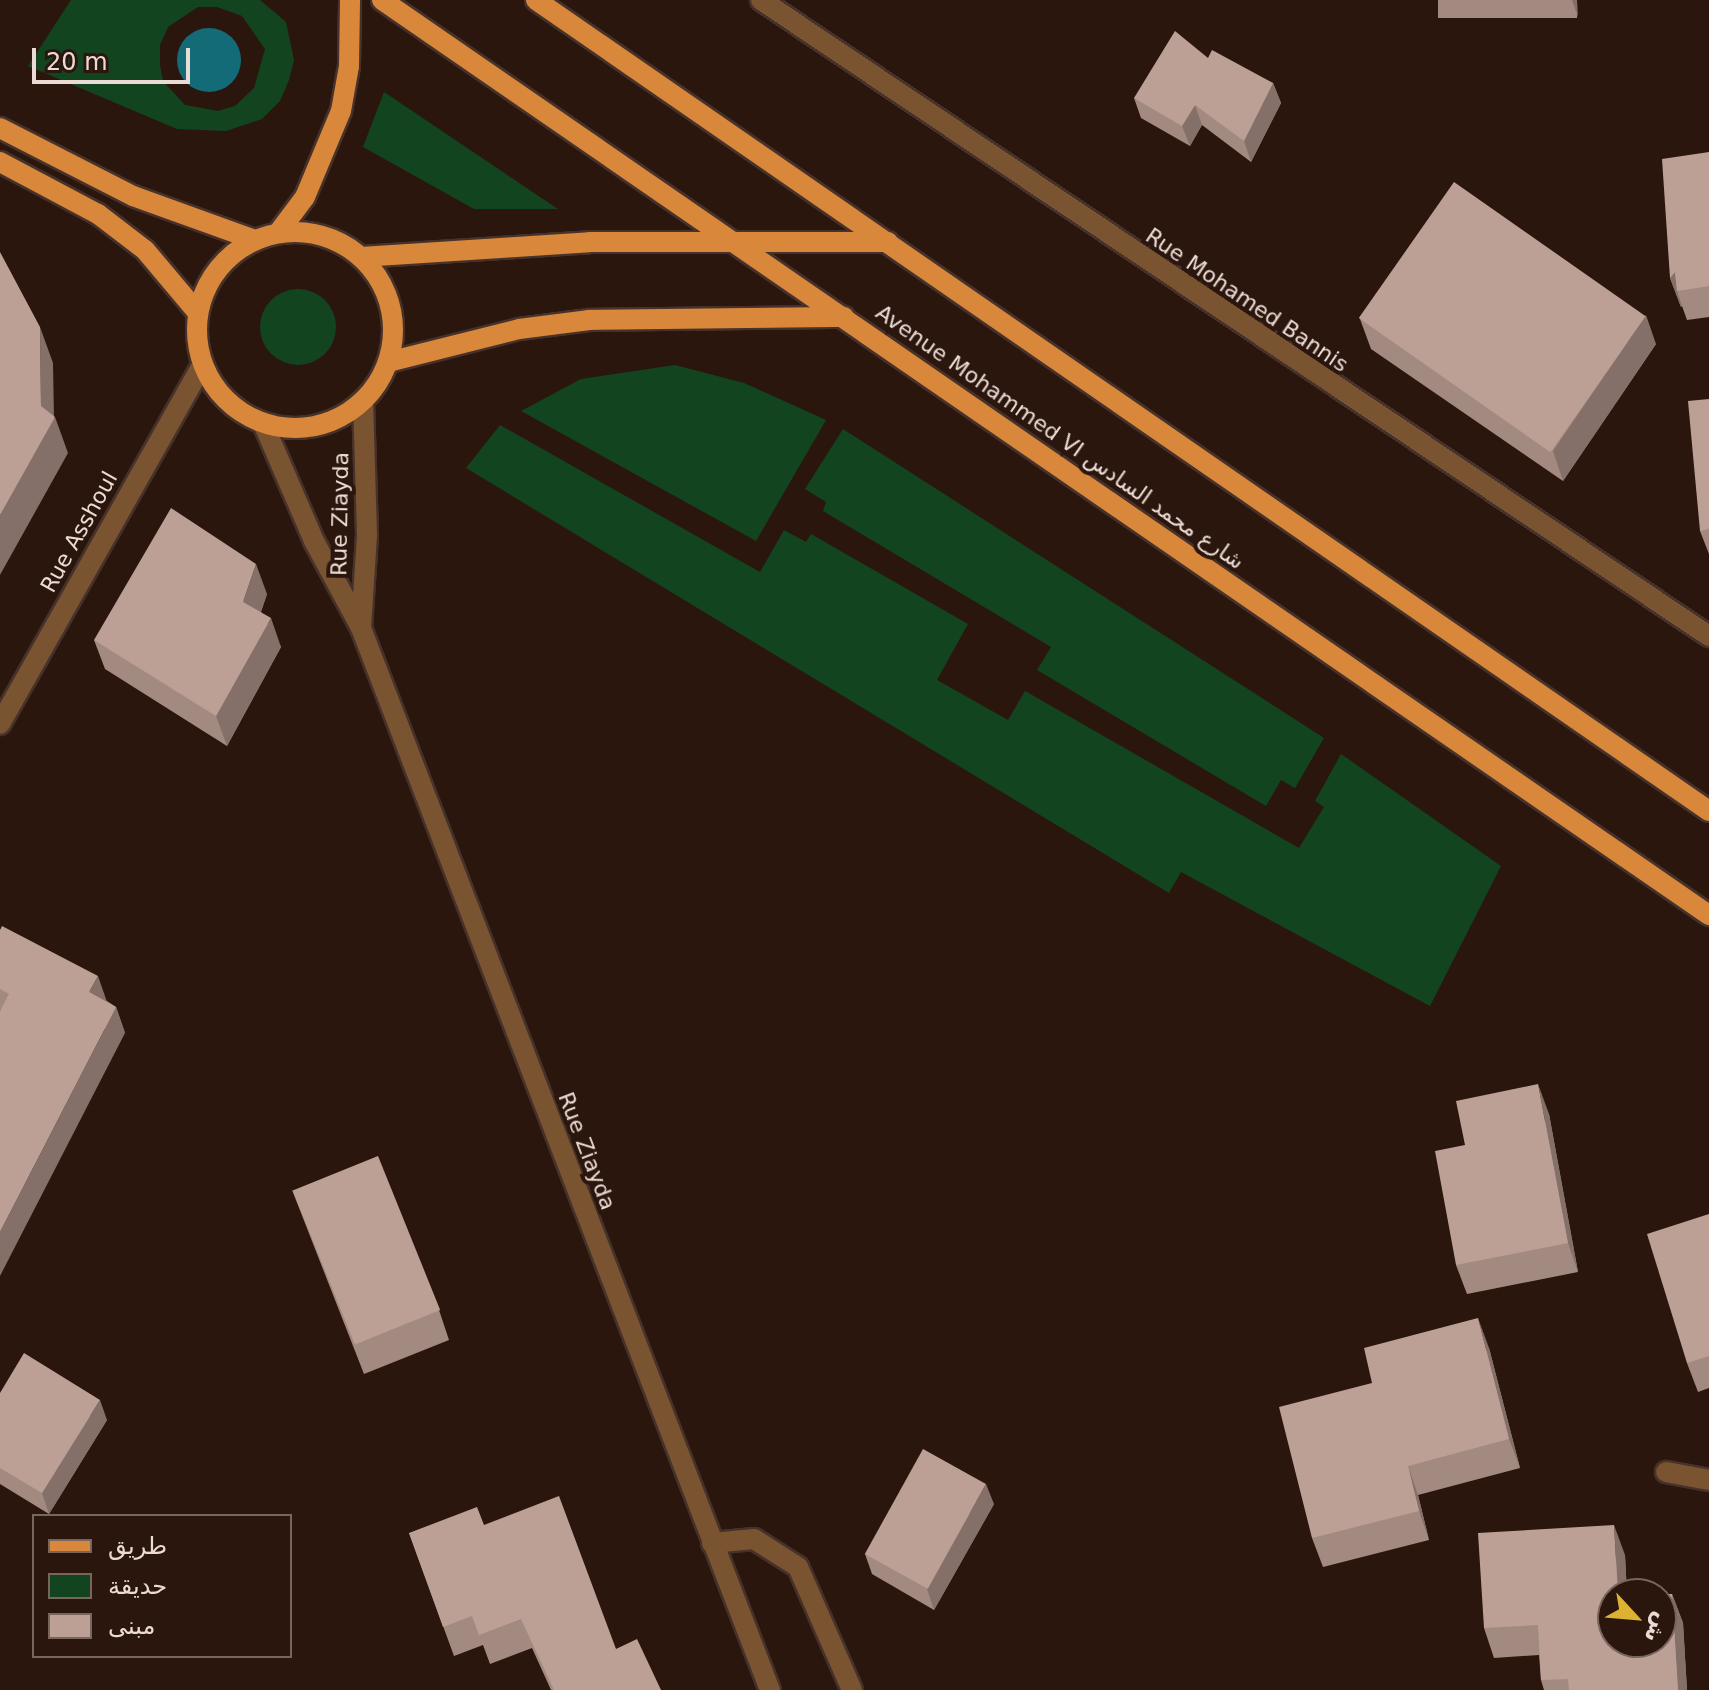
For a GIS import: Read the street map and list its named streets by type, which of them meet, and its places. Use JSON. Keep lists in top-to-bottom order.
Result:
{
  "streets": {
    "main road": ["Avenue Mohammed VI شارع محمد السادس"],
    "street": ["Rue Mohamed Bannis", "Rue Ziayda", "Rue Asshoul"]
  },
  "crossings": [
    ["Rue Ziayda", "Rue Asshoul"]
  ],
  "legend": ["طريق", "حديقة", "مبنى"],
  "scale_bar": "20 m",
  "north": "bottom right"
}
